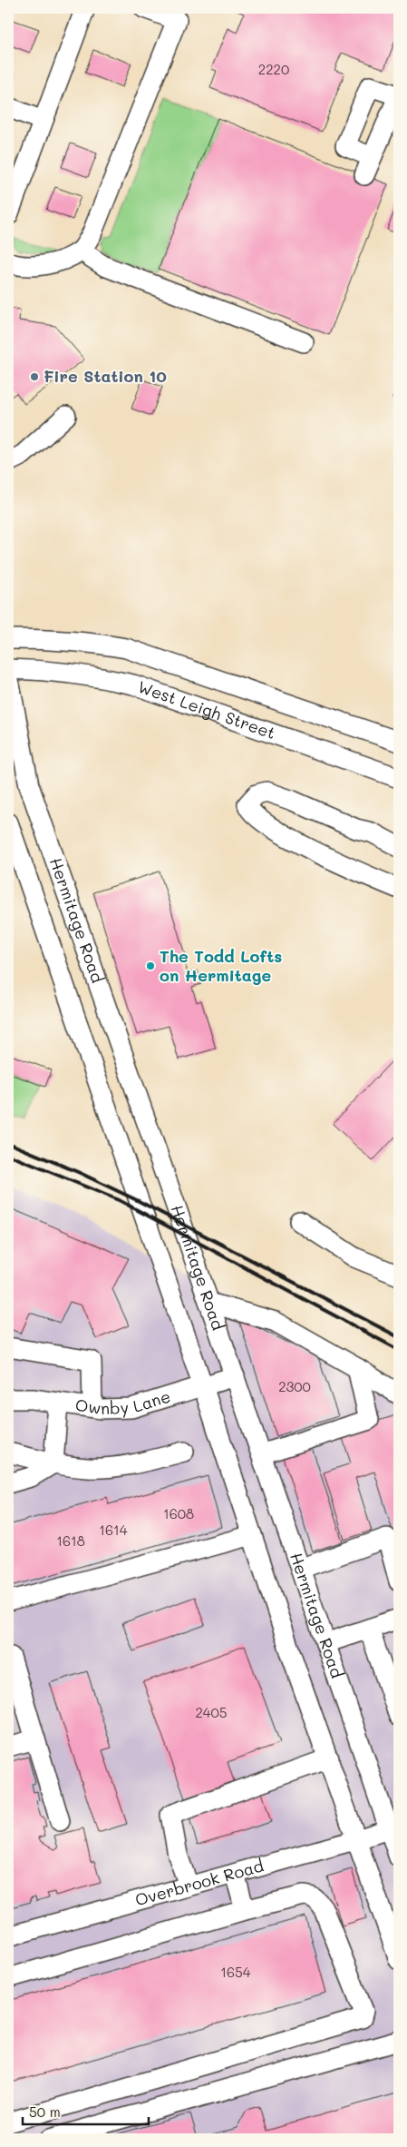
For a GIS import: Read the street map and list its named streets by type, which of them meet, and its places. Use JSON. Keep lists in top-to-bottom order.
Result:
{
  "streets": {
    "street": [
      "West Leigh Street",
      "Hermitage Road",
      "Ownby Lane",
      "Overbrook Road"
    ]
  },
  "crossings": [
    ["Hermitage Road", "Ownby Lane"],
    ["Hermitage Road", "Overbrook Road"]
  ],
  "places": ["Fire Station 10", "The Todd Lofts on Hermitage"],
  "house_numbers": [
    "2220",
    "2300",
    "1608",
    "1614",
    "1618",
    "2405",
    "1654"
  ],
  "scale_bar": "50 m"
}
